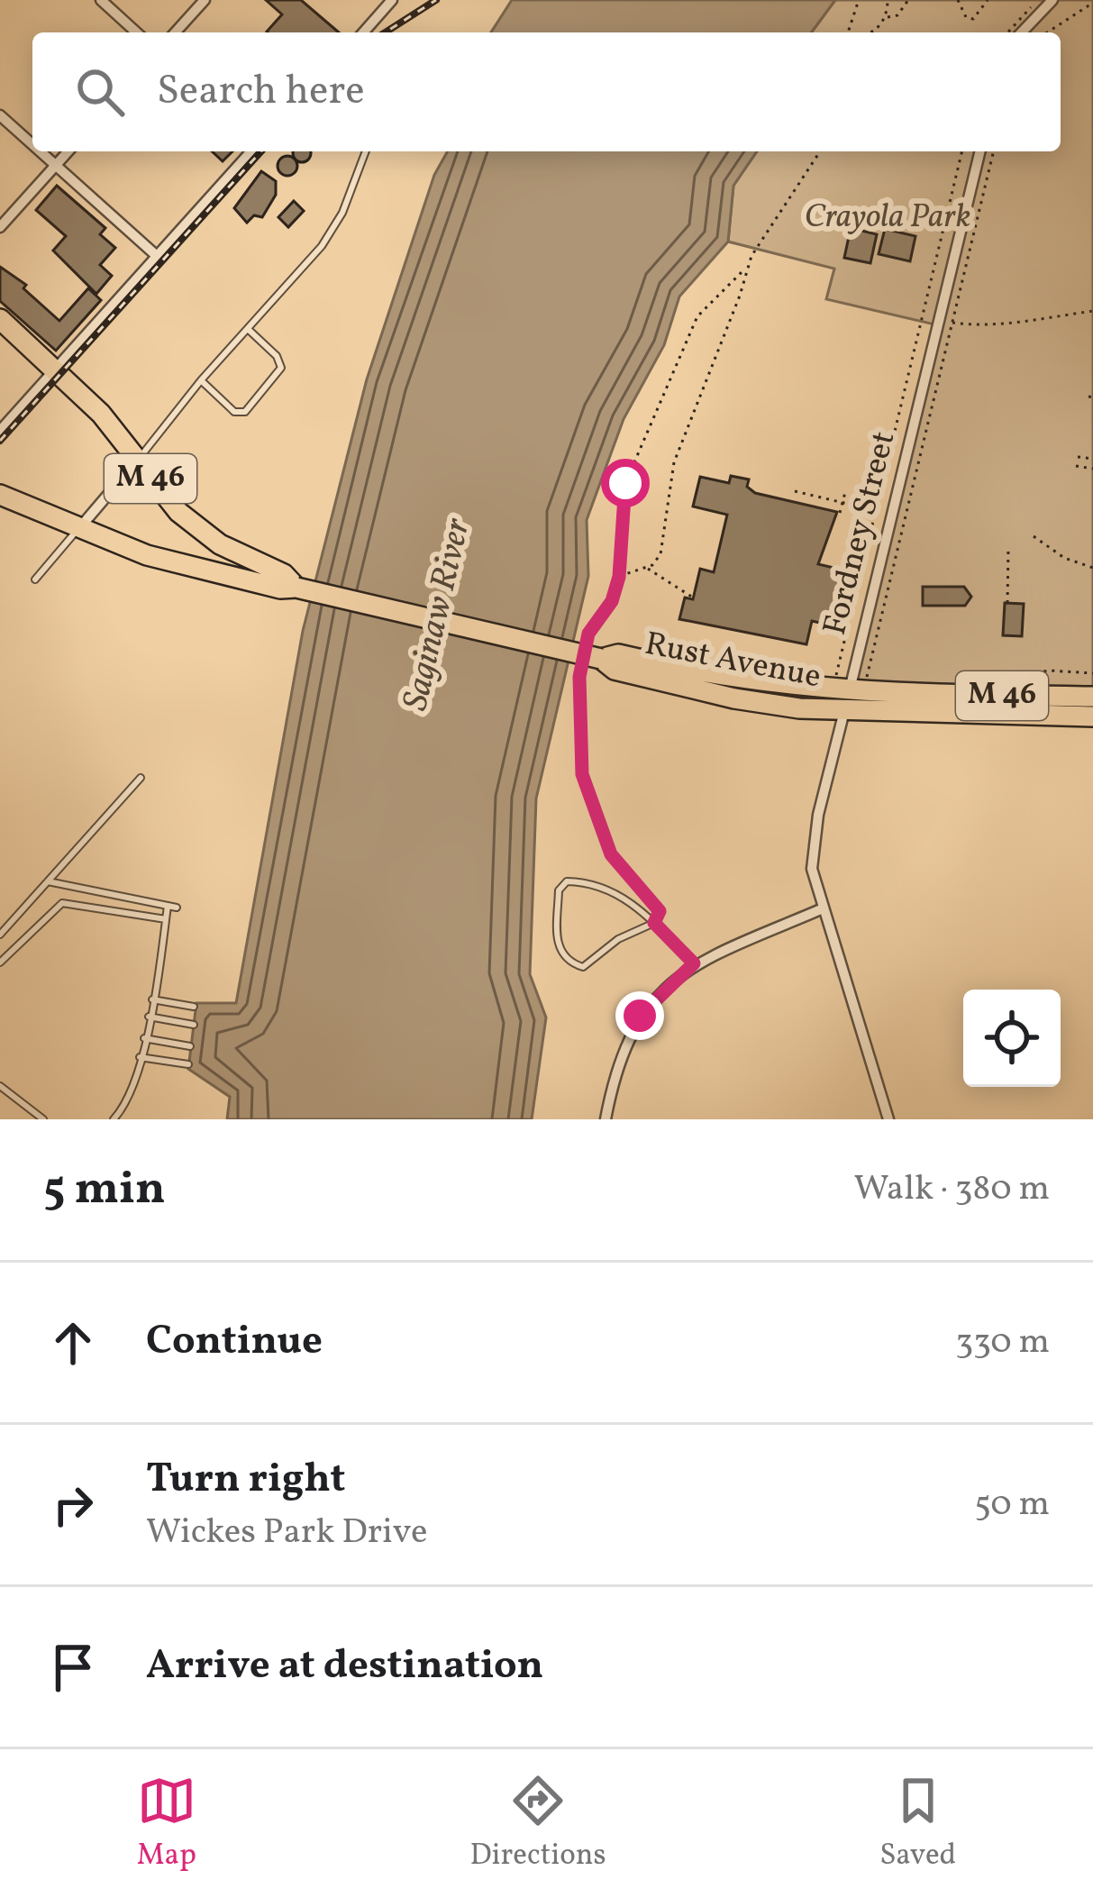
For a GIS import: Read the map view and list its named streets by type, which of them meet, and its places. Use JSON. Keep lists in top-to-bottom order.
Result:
{
  "streets": {
    "highway": ["M 46", "Rust Avenue"],
    "street": ["Fordney Street"]
  },
  "crossings": [
    ["M 46", "Rust Avenue"],
    ["Fordney Street", "Rust Avenue"]
  ],
  "water": ["Saginaw River"],
  "parks": ["Crayola Park"],
  "page": {
    "search": "Search here",
    "heading": ["5 min", "Walk · 380 m"],
    "list": [
      ["Continue", "330 m"],
      ["Turn right", "Wickes Park Drive", "50 m"],
      "Arrive at destination"
    ],
    "nav": ["Map", "Directions", "Saved"]
  }
}
